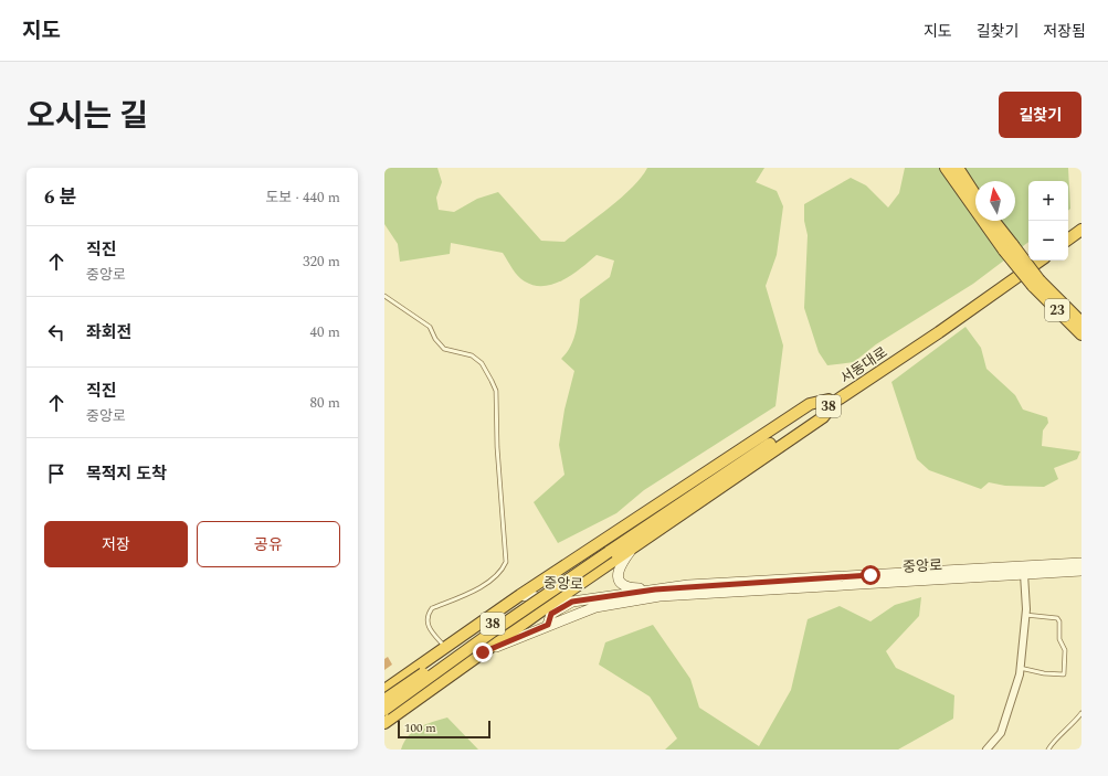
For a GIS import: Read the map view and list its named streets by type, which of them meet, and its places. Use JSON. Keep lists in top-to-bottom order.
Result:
{
  "streets": {
    "highway": ["23", "서동대로", "38"],
    "main road": ["중앙로"]
  },
  "crossings": [
    ["서동대로", "38"]
  ],
  "scale_bar": "100 m",
  "north": "top",
  "page": {
    "header": "지도",
    "nav": ["지도", "길찾기", "저장됨"],
    "title": "오시는 길",
    "buttons": [
      "길찾기",
      ["저장", "공유"]
    ],
    "heading": ["6 분", "도보 · 440 m"],
    "map_buttons": ["+", "−"],
    "list": [
      ["직진", "중앙로", "320 m"],
      ["좌회전", "40 m"],
      ["직진", "중앙로", "80 m"],
      "목적지 도착"
    ],
    "scale": "100 m"
  }
}
